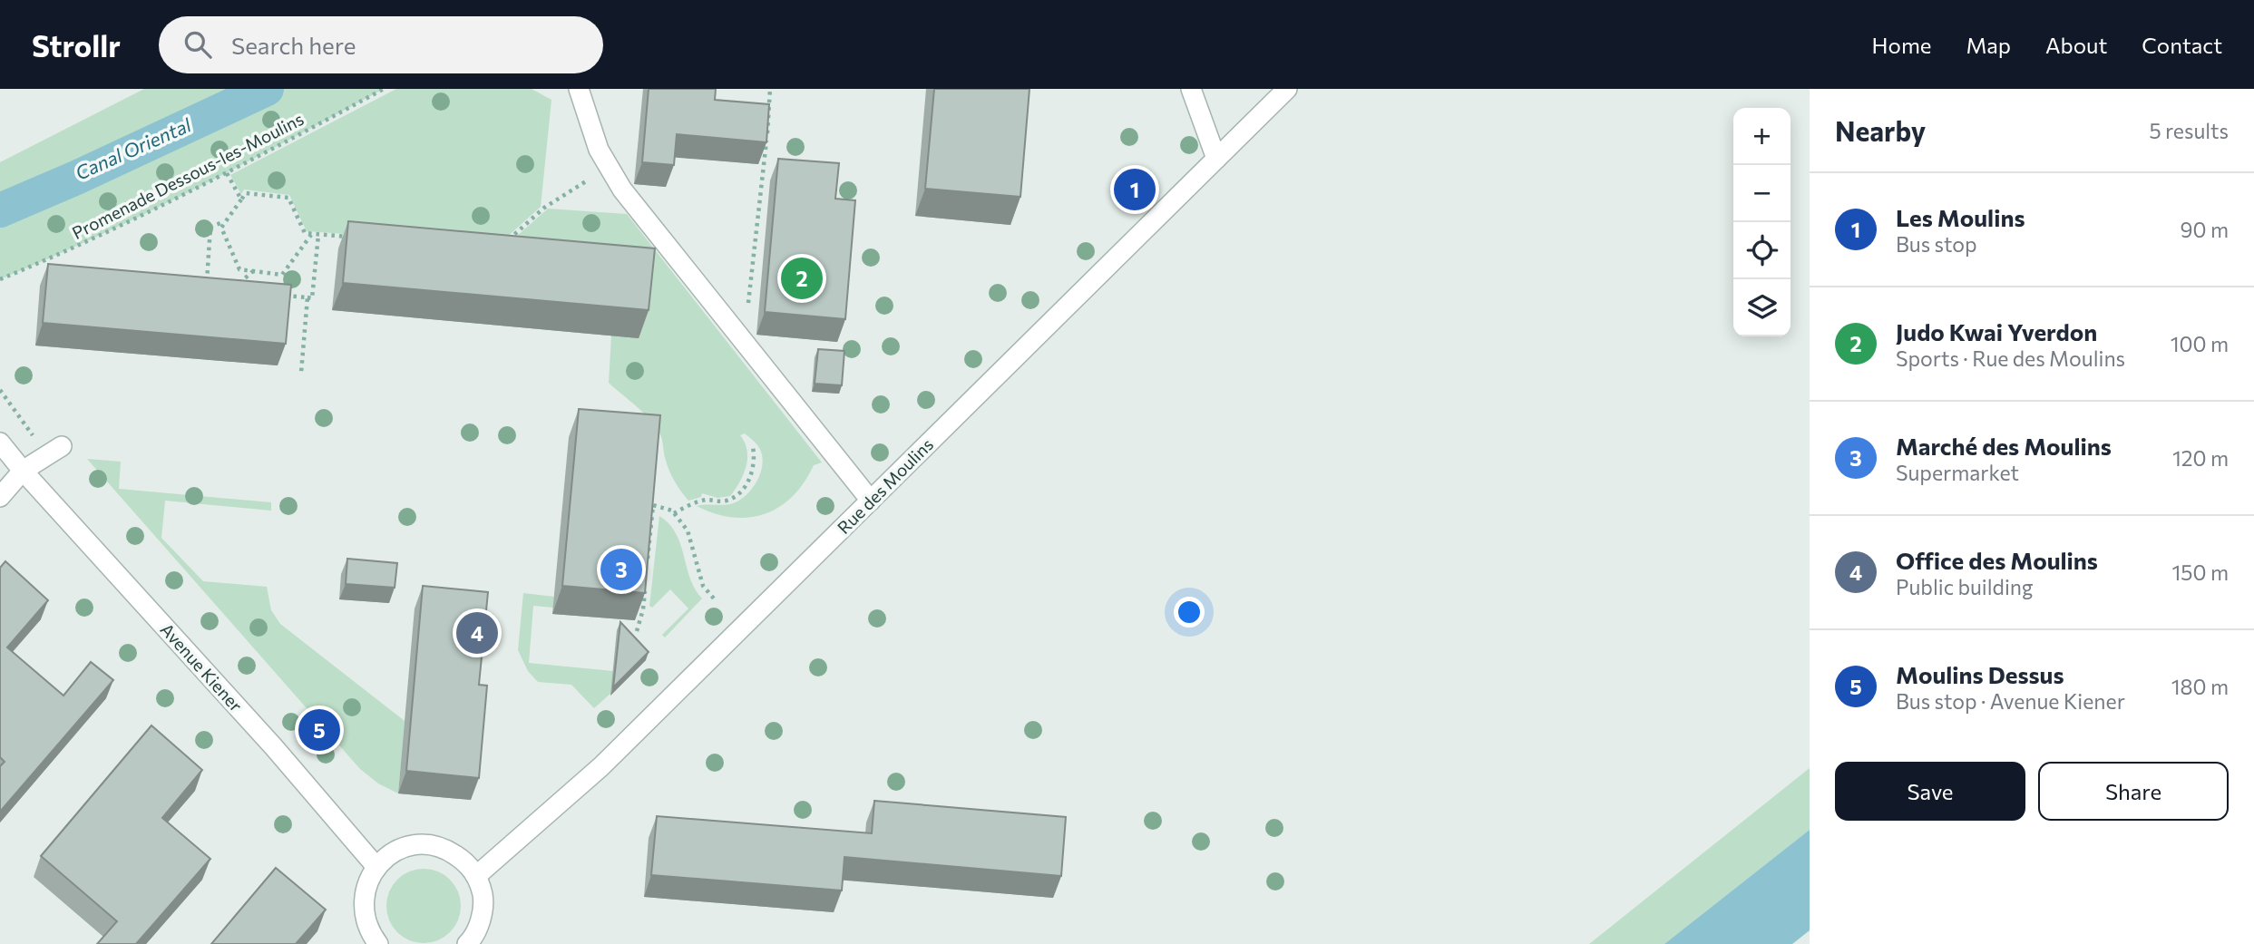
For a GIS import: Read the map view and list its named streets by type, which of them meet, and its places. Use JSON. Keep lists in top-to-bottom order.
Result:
{
  "streets": {
    "street": ["Rue des Moulins", "Avenue Kiener"],
    "path": ["Promenade Dessous-les-Moulins"]
  },
  "water": ["Canal Oriental"],
  "page": {
    "header": "Strollr",
    "search": "Search here",
    "nav": [
      "Home",
      "Map",
      "About",
      "Contact"
    ],
    "heading": ["Nearby", "5 results"],
    "map_buttons": ["+", "−"],
    "pins": [
      "1",
      "2",
      "3",
      "4",
      "5"
    ],
    "list": [
      {
        "mark": "1",
        "name": "Les Moulins",
        "note": "Bus stop",
        "value": "90 m"
      },
      {
        "mark": "2",
        "name": "Judo Kwai Yverdon",
        "note": "Sports · Rue des Moulins",
        "value": "100 m"
      },
      {
        "mark": "3",
        "name": "Marché des Moulins",
        "note": "Supermarket",
        "value": "120 m"
      },
      {
        "mark": "4",
        "name": "Office des Moulins",
        "note": "Public building",
        "value": "150 m"
      },
      {
        "mark": "5",
        "name": "Moulins Dessus",
        "note": "Bus stop · Avenue Kiener",
        "value": "180 m"
      }
    ],
    "buttons": ["Save", "Share"]
  }
}
